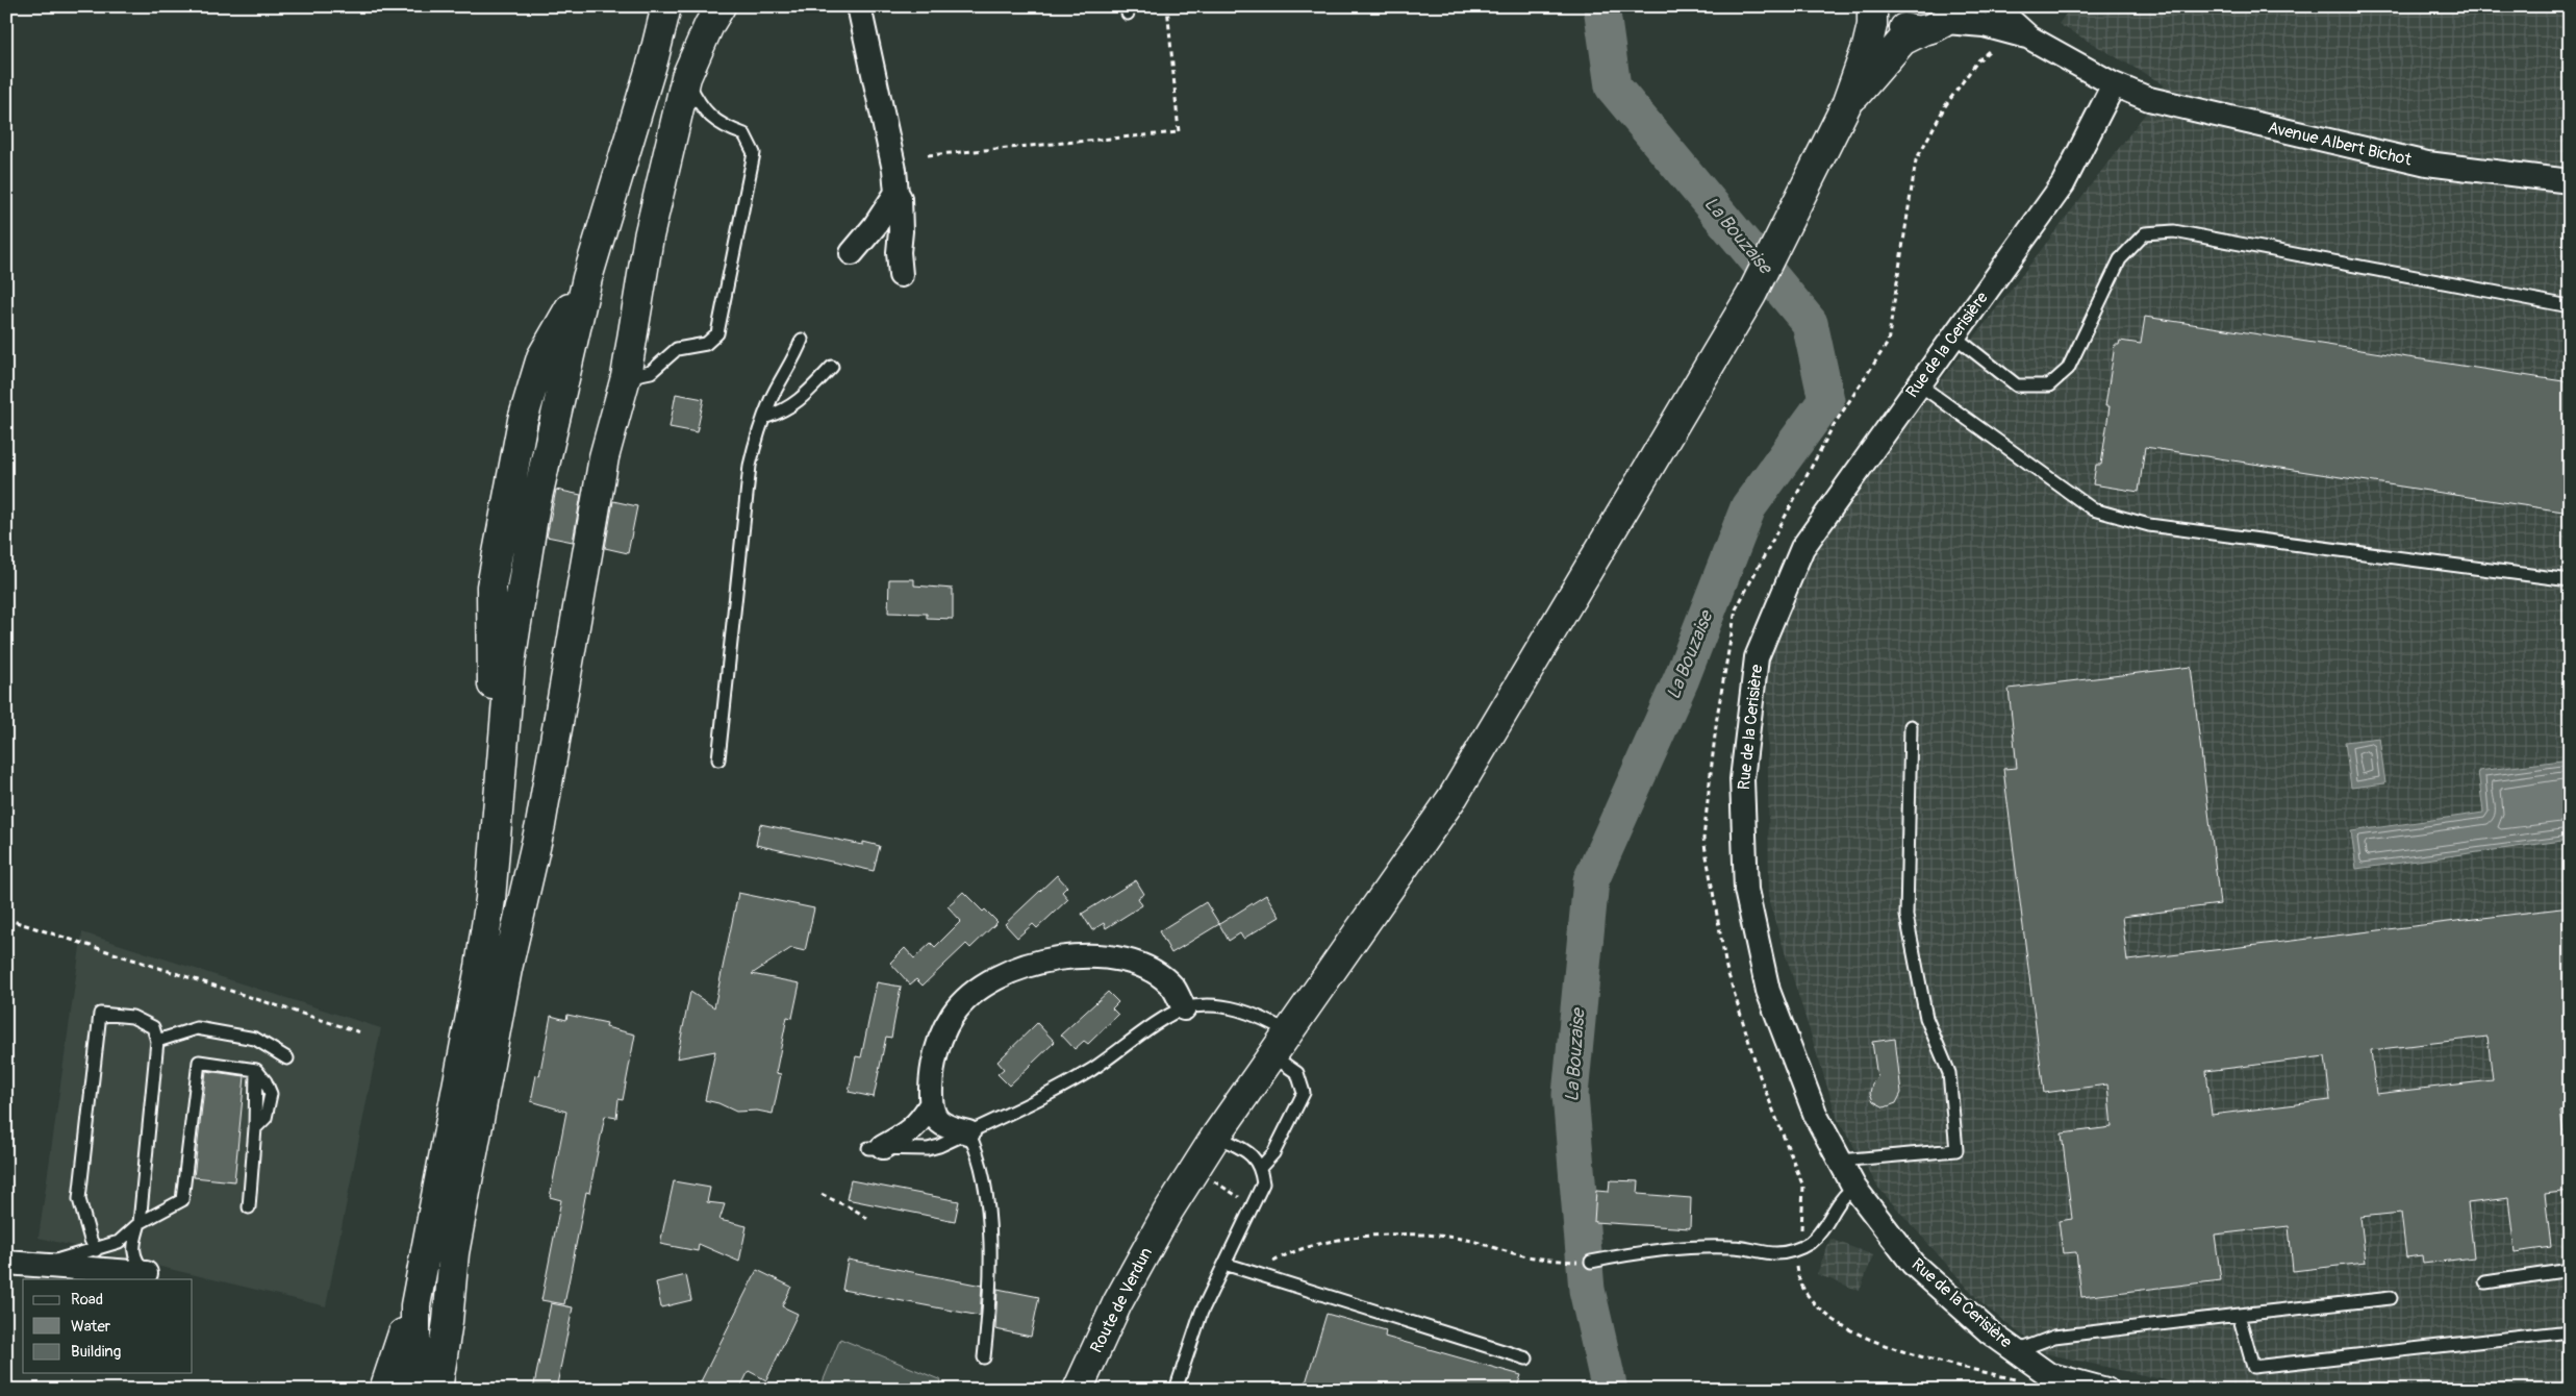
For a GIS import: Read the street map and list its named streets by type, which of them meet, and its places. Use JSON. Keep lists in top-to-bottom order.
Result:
{
  "streets": {
    "main road": ["Route de Verdun"],
    "street": ["Avenue Albert Bichot", "Rue de la Cerisière"]
  },
  "crossings": [
    ["Avenue Albert Bichot", "Rue de la Cerisière"]
  ],
  "water": ["La Bouzaise"],
  "legend": ["Road", "Water", "Building"]
}
